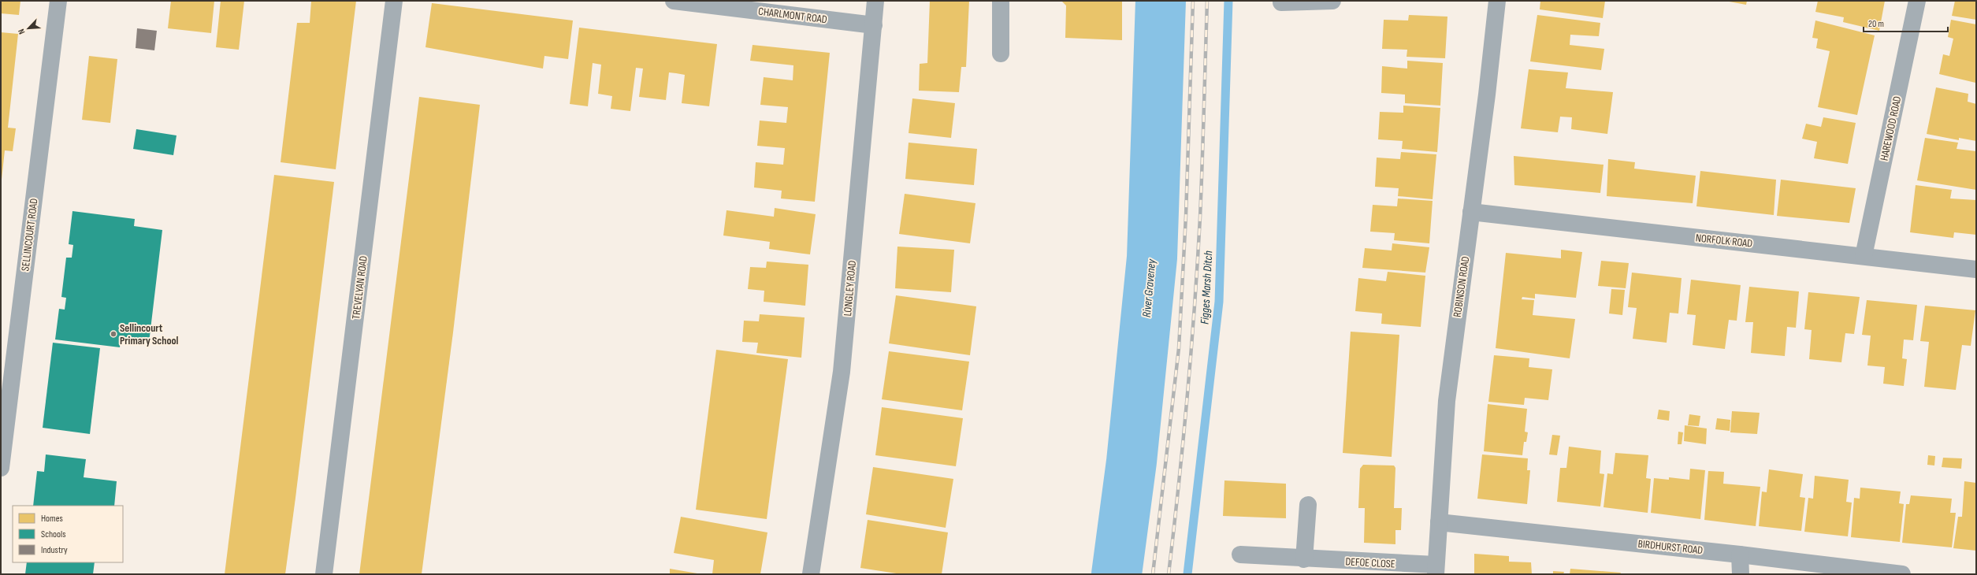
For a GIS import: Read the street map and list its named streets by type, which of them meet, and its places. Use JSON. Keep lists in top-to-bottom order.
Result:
{
  "streets": {
    "street": [
      "CHARLMONT ROAD",
      "HAREWOOD ROAD",
      "SELLINCOURT ROAD",
      "NORFOLK ROAD",
      "ROBINSON ROAD",
      "TREVELYAN ROAD",
      "LONGLEY ROAD",
      "BIRDHURST ROAD",
      "DEFOE CLOSE"
    ]
  },
  "crossings": [
    ["CHARLMONT ROAD", "LONGLEY ROAD"],
    ["HAREWOOD ROAD", "NORFOLK ROAD"],
    ["NORFOLK ROAD", "ROBINSON ROAD"],
    ["ROBINSON ROAD", "BIRDHURST ROAD"],
    ["ROBINSON ROAD", "DEFOE CLOSE"]
  ],
  "water": ["Figges Marsh Ditch", "River Graveney"],
  "places": ["Sellincourt Primary School"],
  "legend": ["Homes", "Schools", "Industry"],
  "scale_bar": "20 m",
  "north": "bottom left"
}
